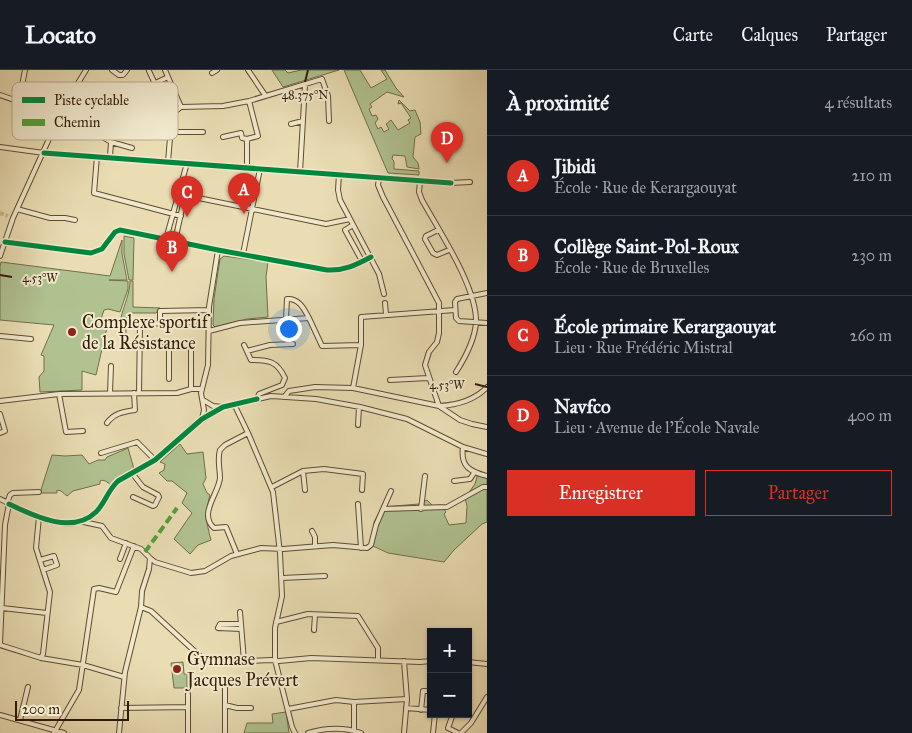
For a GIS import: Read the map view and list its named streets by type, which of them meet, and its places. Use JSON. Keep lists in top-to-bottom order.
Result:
{
  "places": ["Complexe sportif de la Résistance", "Gymnase Jacques Prévert"],
  "legend": ["Piste cyclable", "Chemin"],
  "scale_bar": "200 m",
  "page": {
    "header": "Locato",
    "nav": ["Carte", "Calques", "Partager"],
    "heading": ["À proximité", "4 résultats"],
    "pins": [
      "D",
      "A",
      "C",
      "B"
    ],
    "list": [
      {
        "mark": "A",
        "name": "Jibidi",
        "note": "École · Rue de Kerargaouyat",
        "value": "210 m"
      },
      {
        "mark": "B",
        "name": "Collège Saint-Pol-Roux",
        "note": "École · Rue de Bruxelles",
        "value": "230 m"
      },
      {
        "mark": "C",
        "name": "École primaire Kerargaouyat",
        "note": "Lieu · Rue Frédéric Mistral",
        "value": "260 m"
      },
      {
        "mark": "D",
        "name": "Navfco",
        "note": "Lieu · Avenue de l'École Navale",
        "value": "400 m"
      }
    ],
    "buttons": ["Enregistrer", "Partager"],
    "map_buttons": ["+", "−"],
    "scale": "200 m"
  },
  "coordinates": ["48.375°N", "4.53°W"]
}
